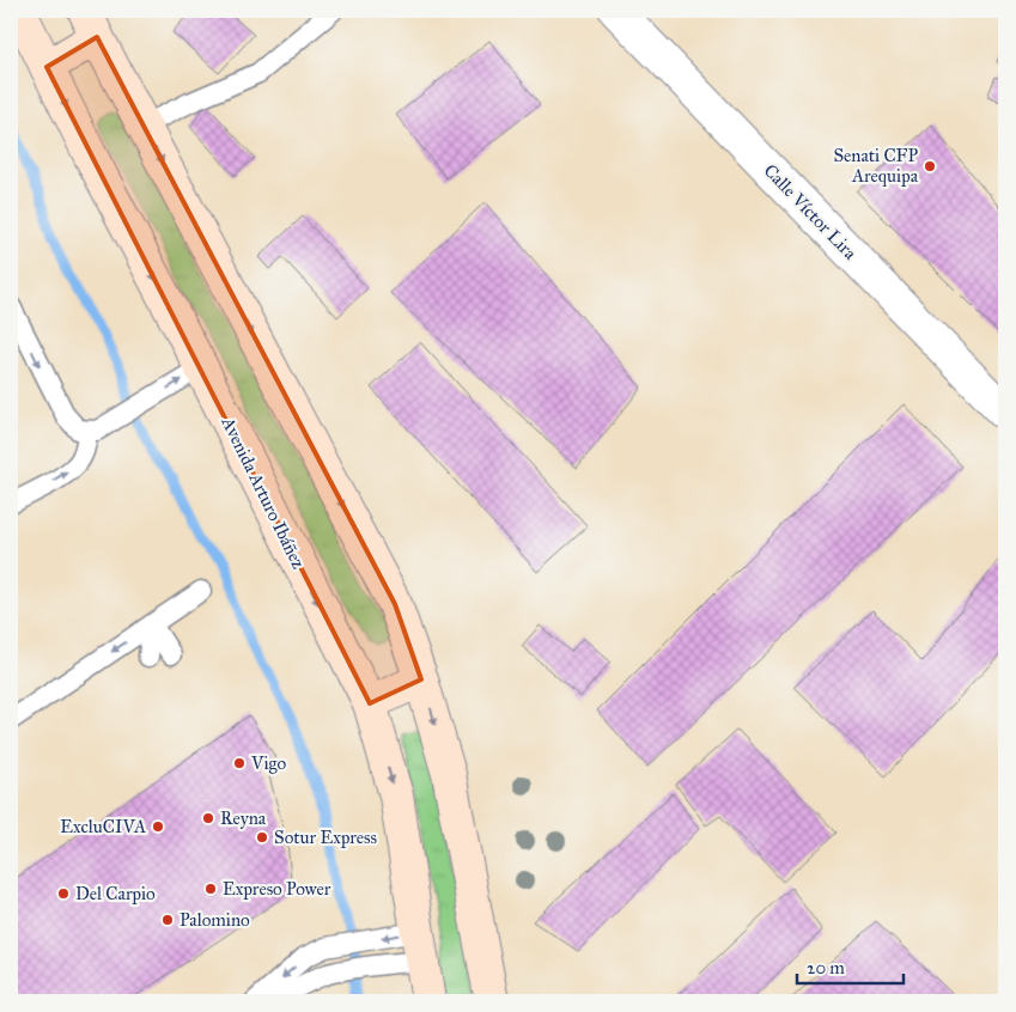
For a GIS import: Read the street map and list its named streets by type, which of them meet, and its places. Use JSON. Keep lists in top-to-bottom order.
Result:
{
  "streets": {
    "main road": ["Avenida Arturo Ibáñez"],
    "street": ["Calle Víctor Lira"]
  },
  "places": [
    "Senati CFP Arequipa",
    "Vigo",
    "Reyna",
    "ExcluCIVA",
    "Sotur Express",
    "Expreso Power",
    "Del Carpio",
    "Palomino"
  ],
  "scale_bar": "20 m"
}
